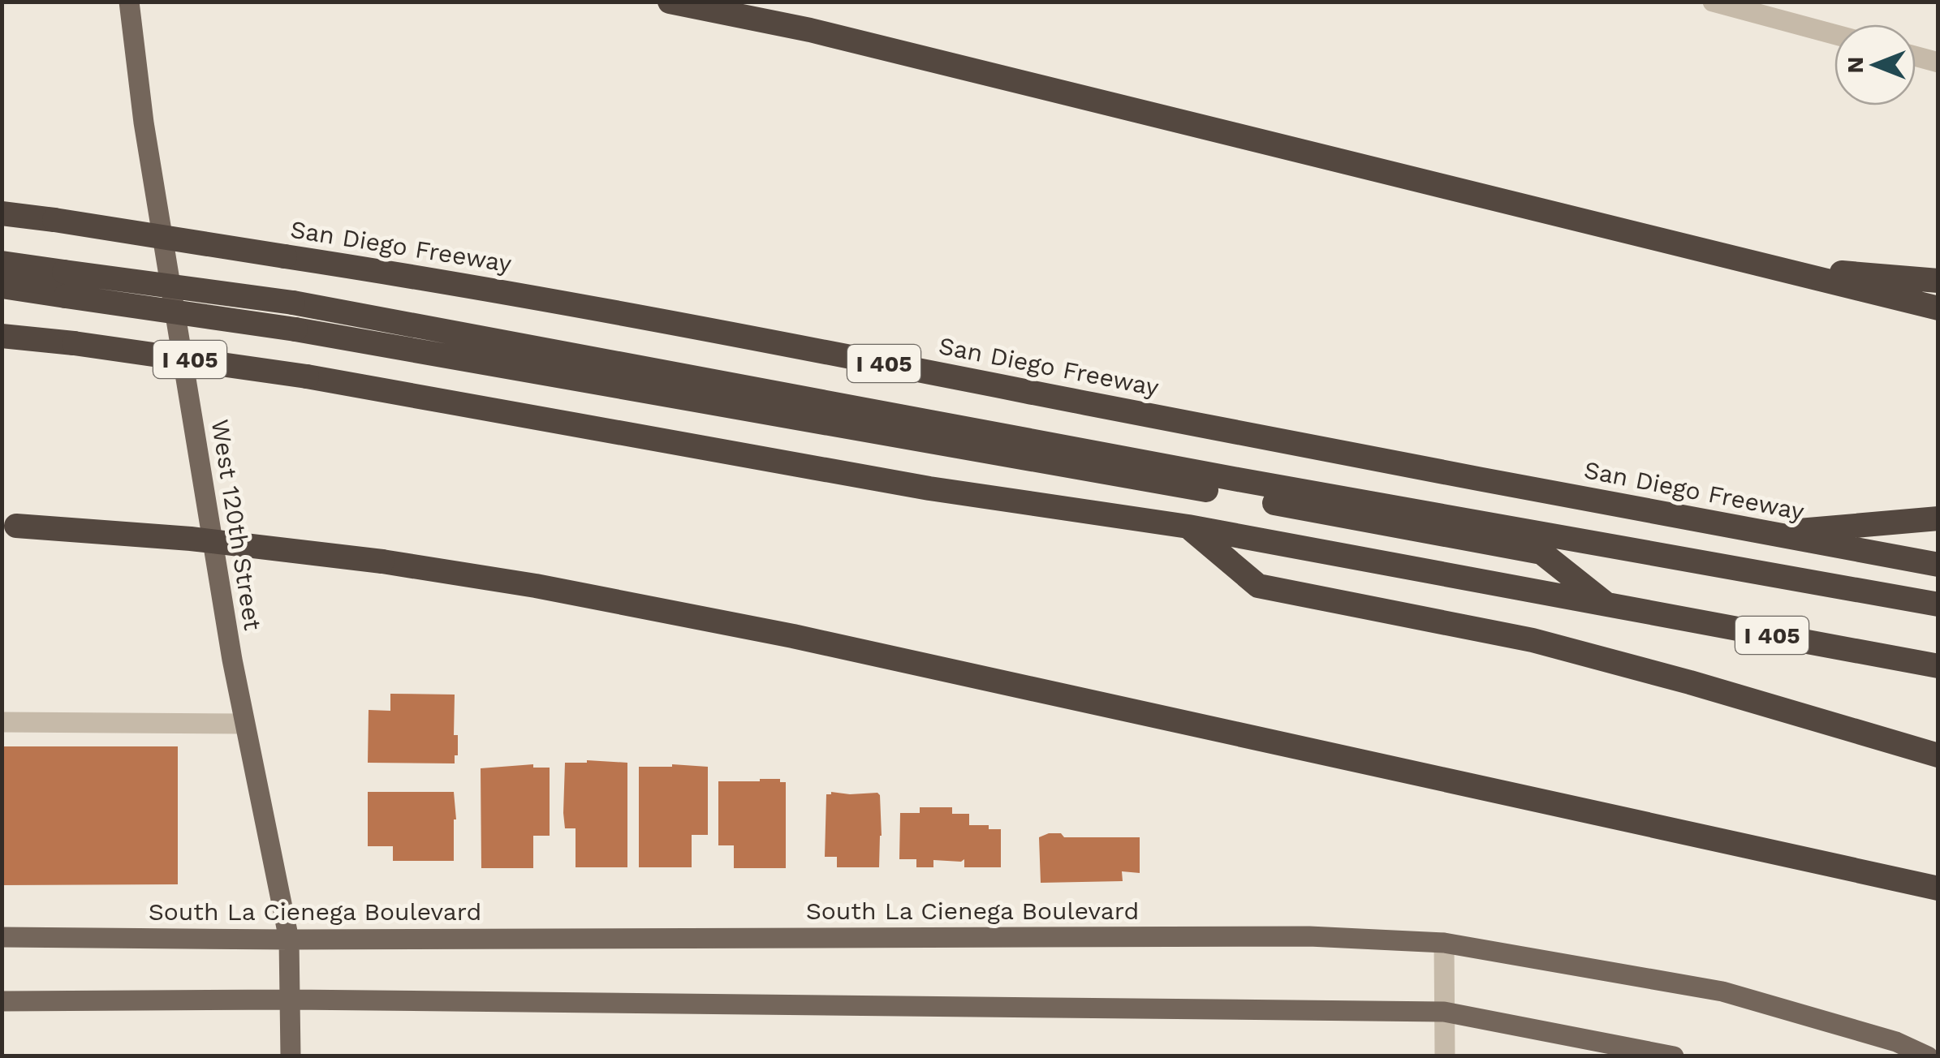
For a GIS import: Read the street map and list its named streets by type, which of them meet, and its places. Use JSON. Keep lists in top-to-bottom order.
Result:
{
  "streets": {
    "highway": ["San Diego Freeway", "I 405"],
    "main road": ["West 120th Street", "South La Cienega Boulevard"]
  },
  "crossings": [
    ["West 120th Street", "South La Cienega Boulevard"]
  ],
  "north": "left"
}
